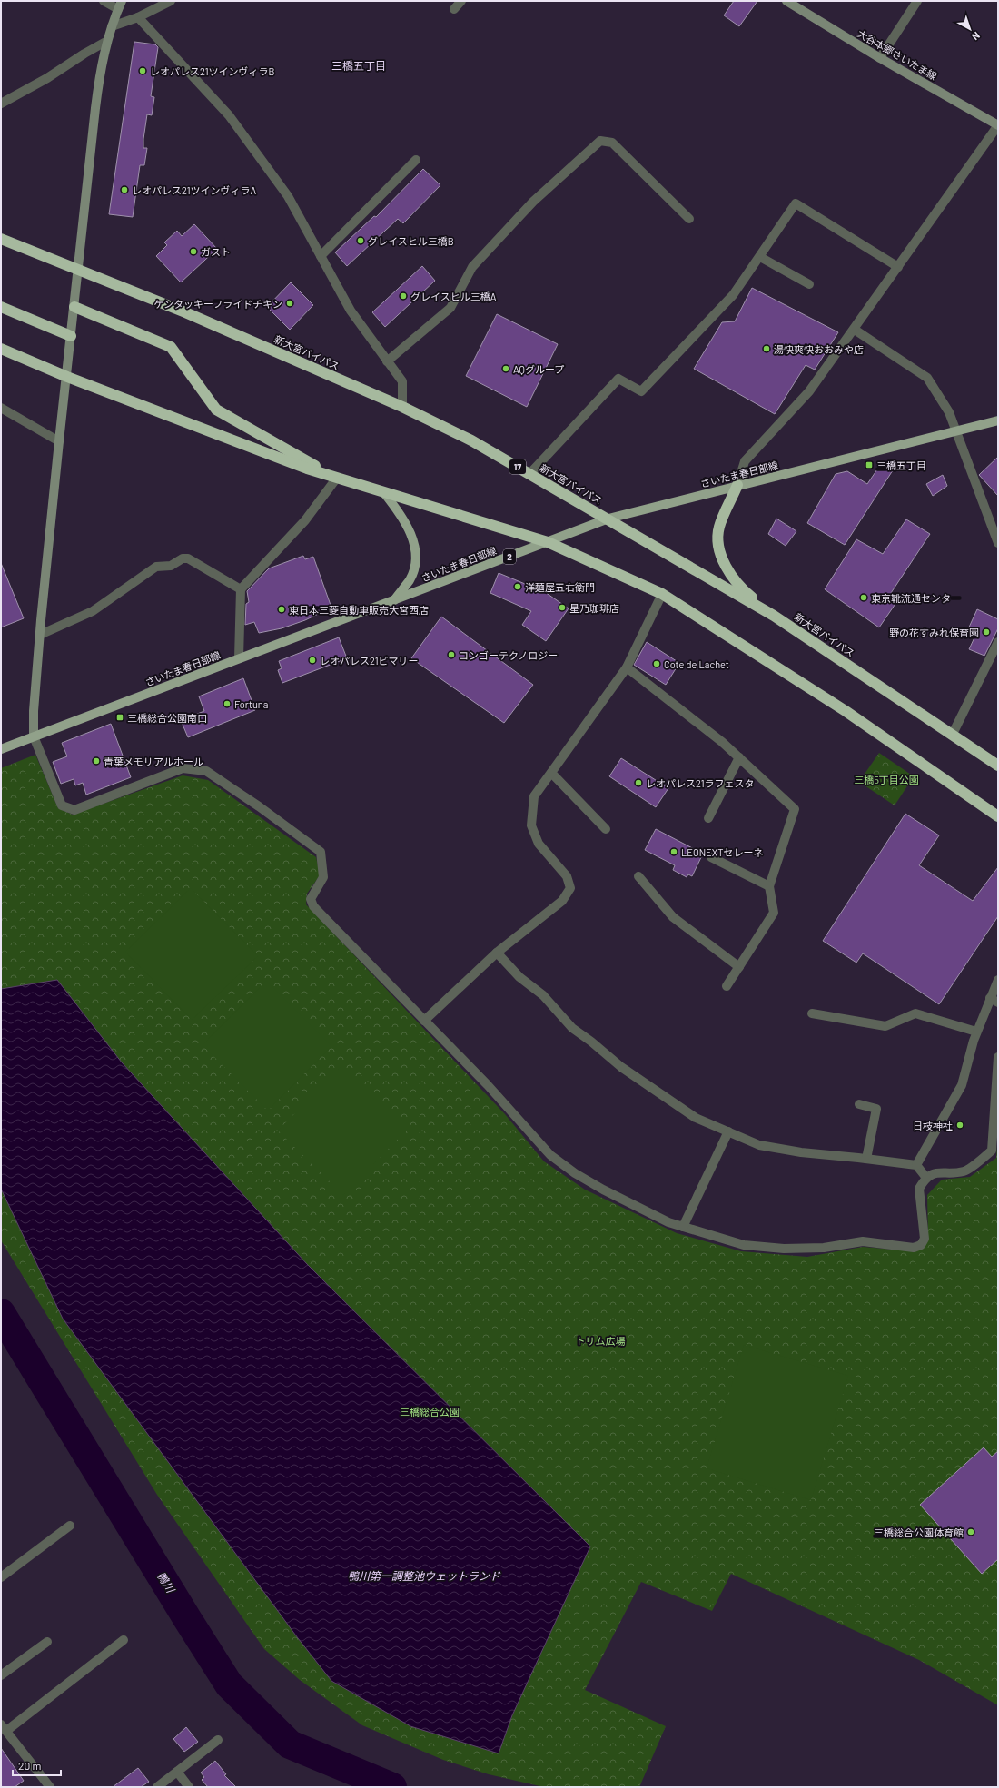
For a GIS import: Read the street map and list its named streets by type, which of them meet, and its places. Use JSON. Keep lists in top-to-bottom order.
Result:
{
  "streets": {
    "highway": ["新大宮バイパス", "17"],
    "main road": ["さいたま春日部線", "2"],
    "street": ["大谷本郷さいたま線"]
  },
  "crossings": [
    ["新大宮バイパス", "さいたま春日部線"]
  ],
  "districts": ["三橋五丁目"],
  "water": ["鴨川第一調整池ウェットランド", "鴨川"],
  "parks": ["三橋5丁目公園", "トリム広場", "三橋総合公園"],
  "places": {
    "other": [
      "レオパレス21ツインヴィラB",
      "レオパレス21ツインヴィラA",
      "グレイスヒル三橋B",
      "ガスト",
      "グレイスヒル三橋A",
      "ケンタッキーフライドチキン",
      "湯快爽快おおみや店",
      "AQグループ",
      "洋麺屋五右衛門",
      "東京靴流通センター",
      "星乃珈琲店",
      "東日本三菱自動車販売大宮西店",
      "野の花すみれ保育園",
      "コンゴーテクノロジー",
      "レオパレス21ビマリー",
      "Cote de Lachet",
      "Fortuna",
      "青葉メモリアルホール",
      "レオパレス21ラフェスタ",
      "LEONEXTセレーネ",
      "日枝神社",
      "三橋総合公園体育館"
    ],
    "transit": ["三橋五丁目", "三橋総合公園南口"]
  },
  "scale_bar": "20 m",
  "north": "bottom right"
}
